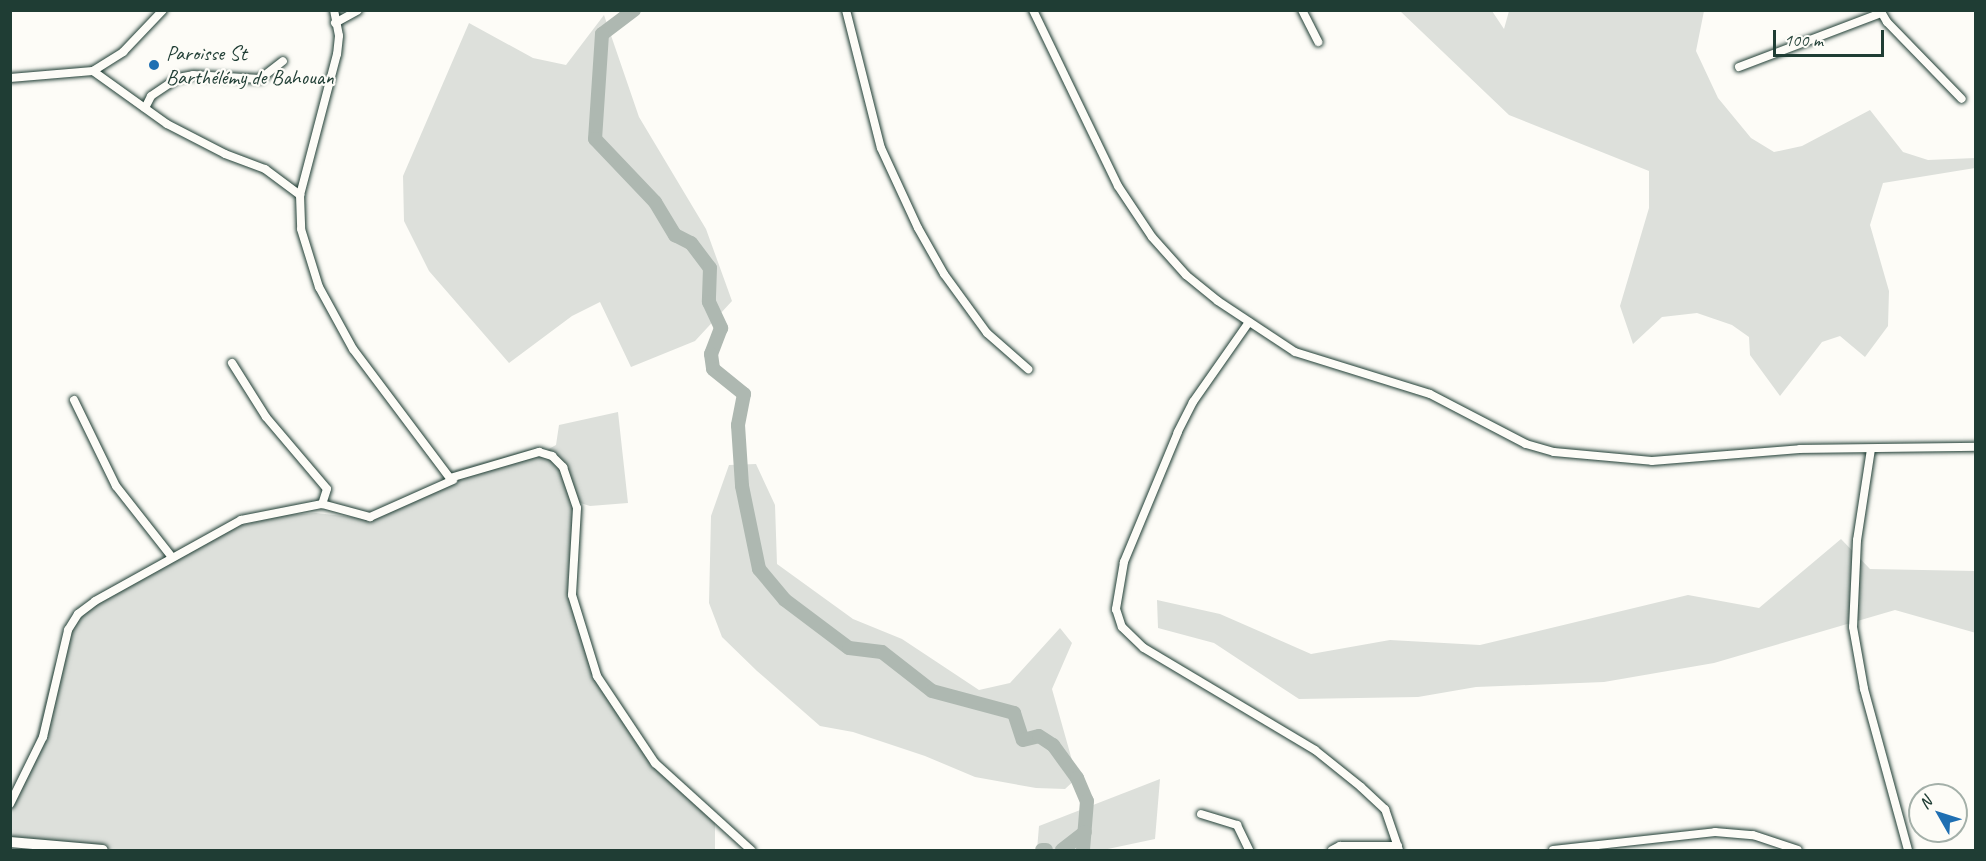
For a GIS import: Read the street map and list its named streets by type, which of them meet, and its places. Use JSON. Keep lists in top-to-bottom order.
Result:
{
  "places": ["Paroisse St Barthélémy de Bahouan"],
  "scale_bar": "100 m",
  "north": "top left"
}
